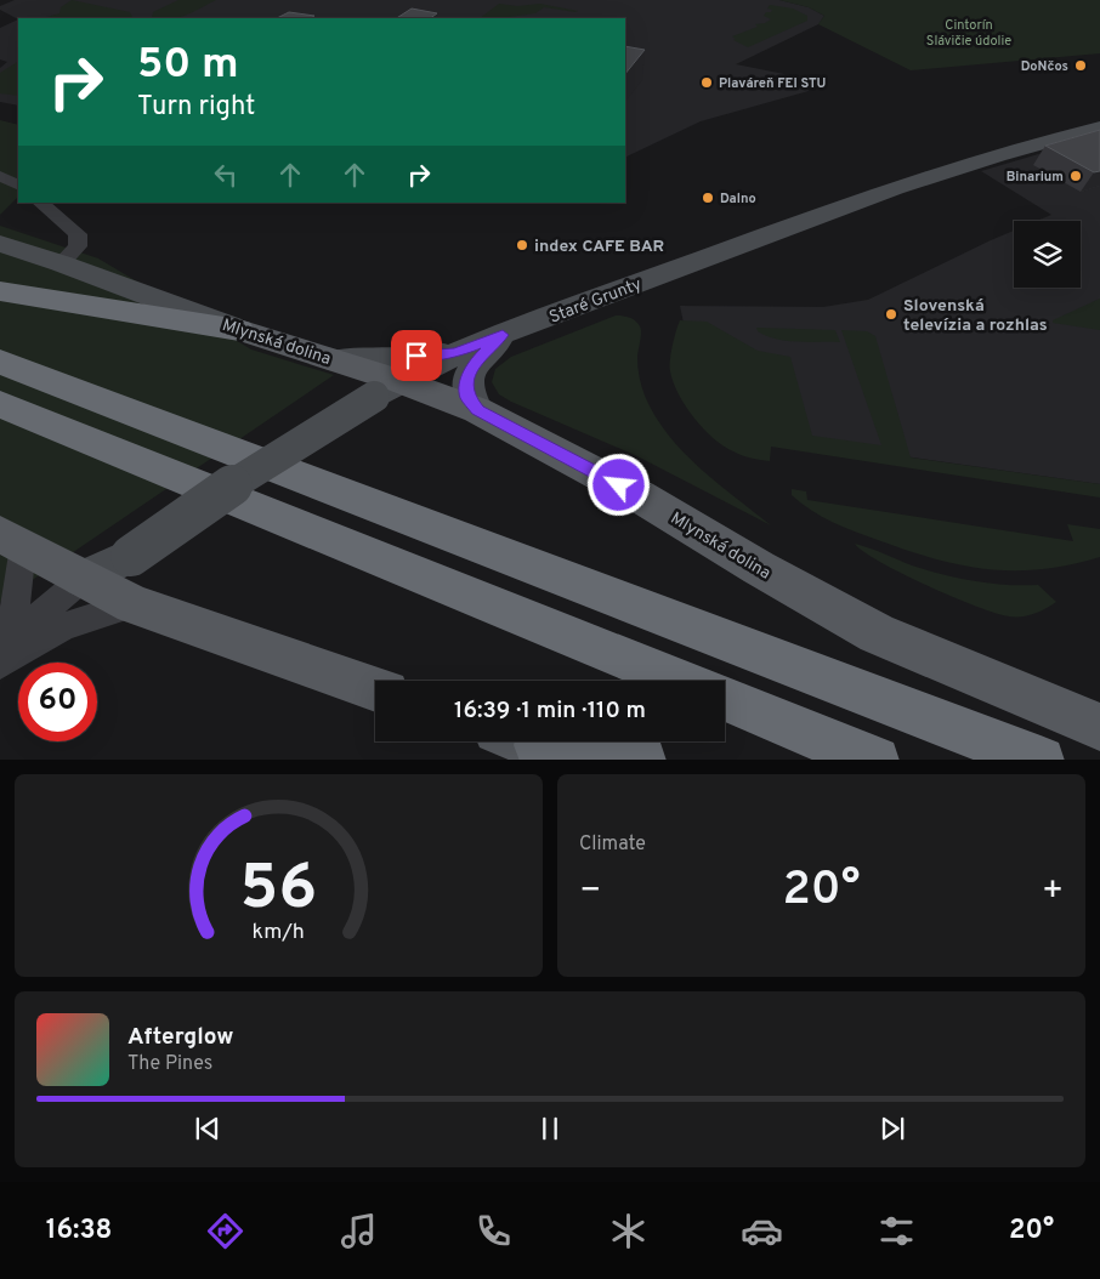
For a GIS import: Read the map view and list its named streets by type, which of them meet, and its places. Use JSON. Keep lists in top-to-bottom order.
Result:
{
  "streets": {
    "main road": ["Mlynská dolina"],
    "street": ["Staré Grunty"]
  },
  "crossings": [
    ["Staré Grunty", "Mlynská dolina"]
  ],
  "parks": ["Cintorín Slávičie údolie"],
  "places": [
    "DoNčos",
    "Plaváreň FEI STU",
    "Binarium",
    "Dalno",
    "index CAFE BAR",
    "Slovenská televízia a rozhlas"
  ],
  "page": {
    "turn": ["50 m", "Turn right"],
    "limit": "60",
    "trip": "16:39 · 1 min · 110 m",
    "tile": "Climate",
    "heat": ["−", "20°", "+"],
    "song": ["Afterglow", "The Pines"],
    "tabs": ["16:38", "20°"],
    "gauge": ["56", "km/h"]
  }
}
